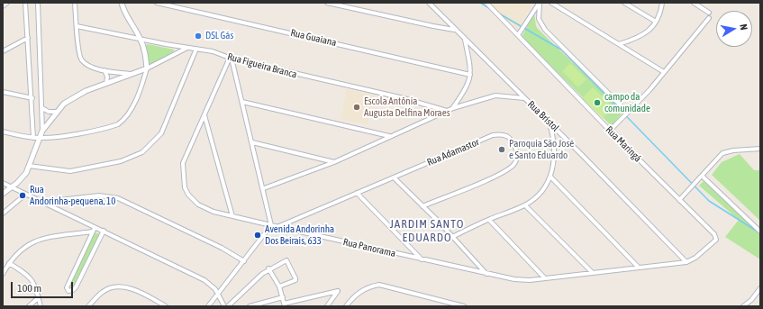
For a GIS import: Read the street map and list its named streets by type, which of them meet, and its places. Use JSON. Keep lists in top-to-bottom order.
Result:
{
  "streets": {
    "street": [
      "Rua Guaiana",
      "Rua Figueira Branca",
      "Rua Bristol",
      "Rua Maringá",
      "Rua Adamastor",
      "Rua Panorama"
    ]
  },
  "crossings": [
    ["Rua Figueira Branca", "Rua Panorama"],
    ["Rua Bristol", "Rua Panorama"],
    ["Rua Maringá", "Rua Panorama"],
    ["Rua Adamastor", "Rua Panorama"]
  ],
  "districts": ["JARDIM SANTO EDUARDO"],
  "places": [
    "DSL Gás",
    "campo da comunidade",
    "Escola Antônia Augusta Delfina Moraes",
    "Paroquia São José e Santo Eduardo",
    "Rua Andorinha-pequena, 10",
    "Avenida Andorinha Dos Beirais, 633"
  ],
  "scale_bar": "100 m",
  "north": "right"
}
